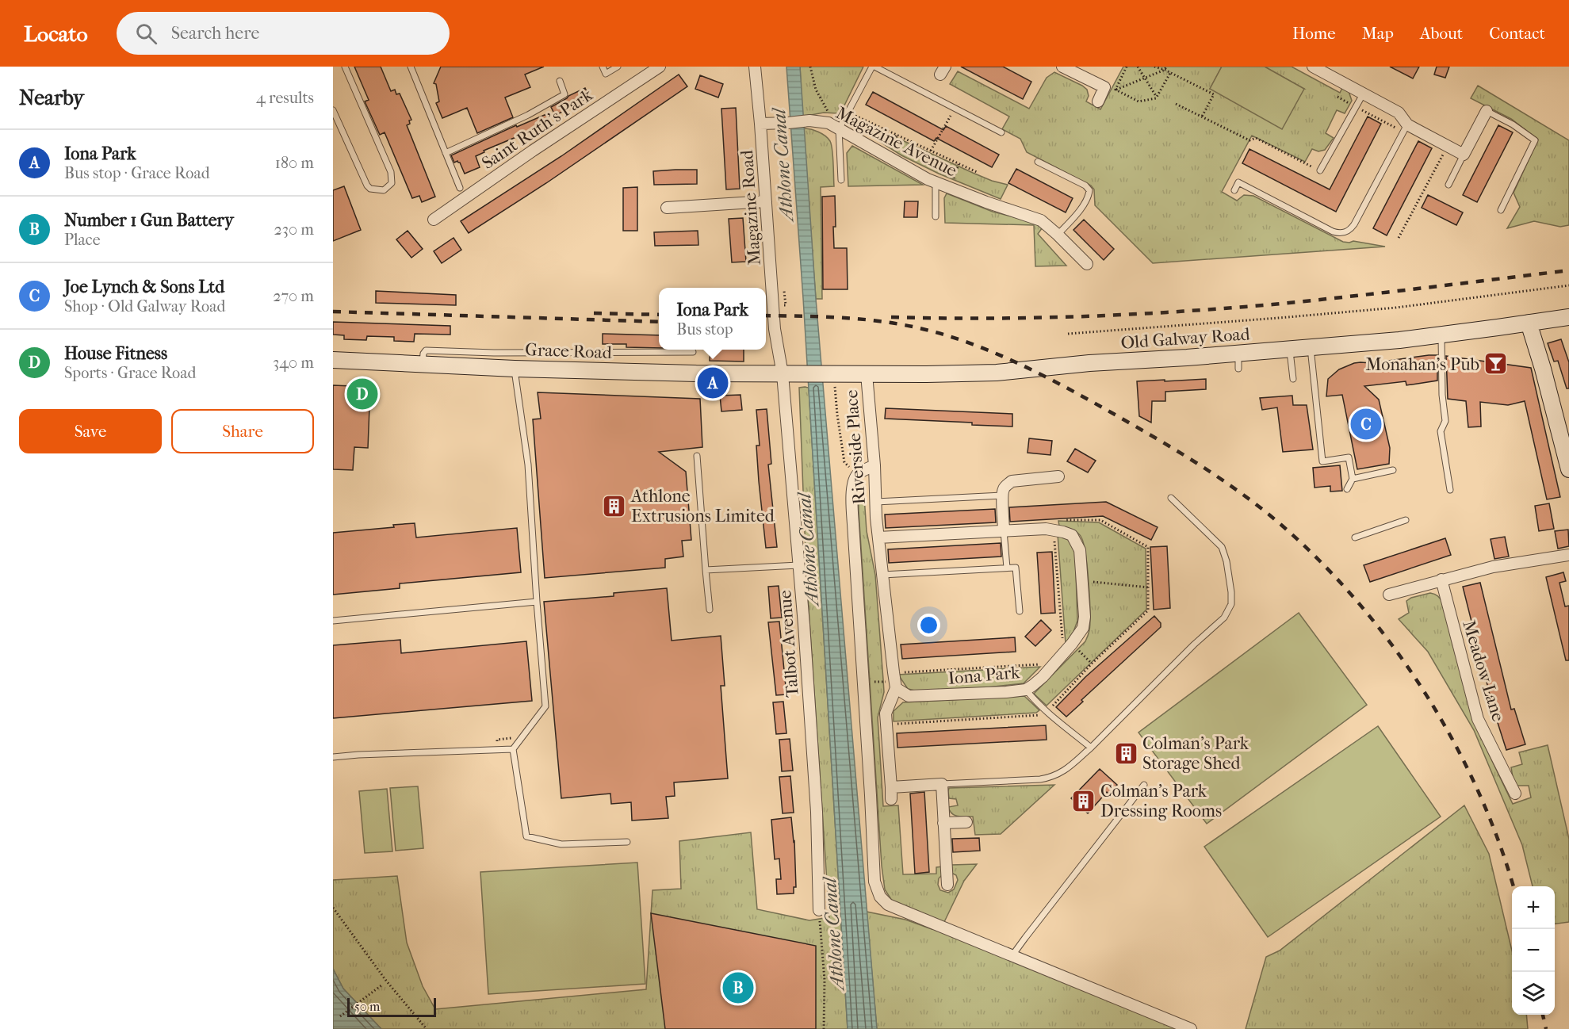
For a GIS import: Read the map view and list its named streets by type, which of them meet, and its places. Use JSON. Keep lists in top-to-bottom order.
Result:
{
  "streets": {
    "main road": ["Old Galway Road", "Grace Road"],
    "street": [
      "Saint Ruth's Park",
      "Magazine Avenue",
      "Magazine Road",
      "Riverside Place",
      "Talbot Avenue",
      "Meadow Lane",
      "Iona Park"
    ]
  },
  "crossings": [
    ["Magazine Avenue", "Magazine Road"],
    ["Magazine Road", "Grace Road"],
    ["Magazine Road", "Talbot Avenue"],
    ["Old Galway Road", "Grace Road"],
    ["Old Galway Road", "Riverside Place"],
    ["Grace Road", "Talbot Avenue"]
  ],
  "water": ["Athlone Canal"],
  "places": {
    "bar": ["Monahan's Pub"],
    "building": ["Athlone Extrusions Limited", "Colman's Park Storage Shed", "Colman's Park Dressing Rooms"]
  },
  "scale_bar": "50 m",
  "page": {
    "header": "Locato",
    "search": "Search here",
    "nav": [
      "Home",
      "Map",
      "About",
      "Contact"
    ],
    "heading": ["Nearby", "4 results"],
    "list": [
      {
        "mark": "A",
        "name": "Iona Park",
        "note": "Bus stop · Grace Road",
        "value": "180 m"
      },
      {
        "mark": "B",
        "name": "Number 1 Gun Battery",
        "note": "Place",
        "value": "230 m"
      },
      {
        "mark": "C",
        "name": "Joe Lynch & Sons Ltd",
        "note": "Shop · Old Galway Road",
        "value": "270 m"
      },
      {
        "mark": "D",
        "name": "House Fitness",
        "note": "Sports · Grace Road",
        "value": "340 m"
      }
    ],
    "popup": ["Iona Park", "Bus stop"],
    "pins": [
      "A",
      "D",
      "C",
      "B"
    ],
    "buttons": ["Save", "Share"],
    "map_buttons": ["+", "−"],
    "scale": "50 m"
  }
}
